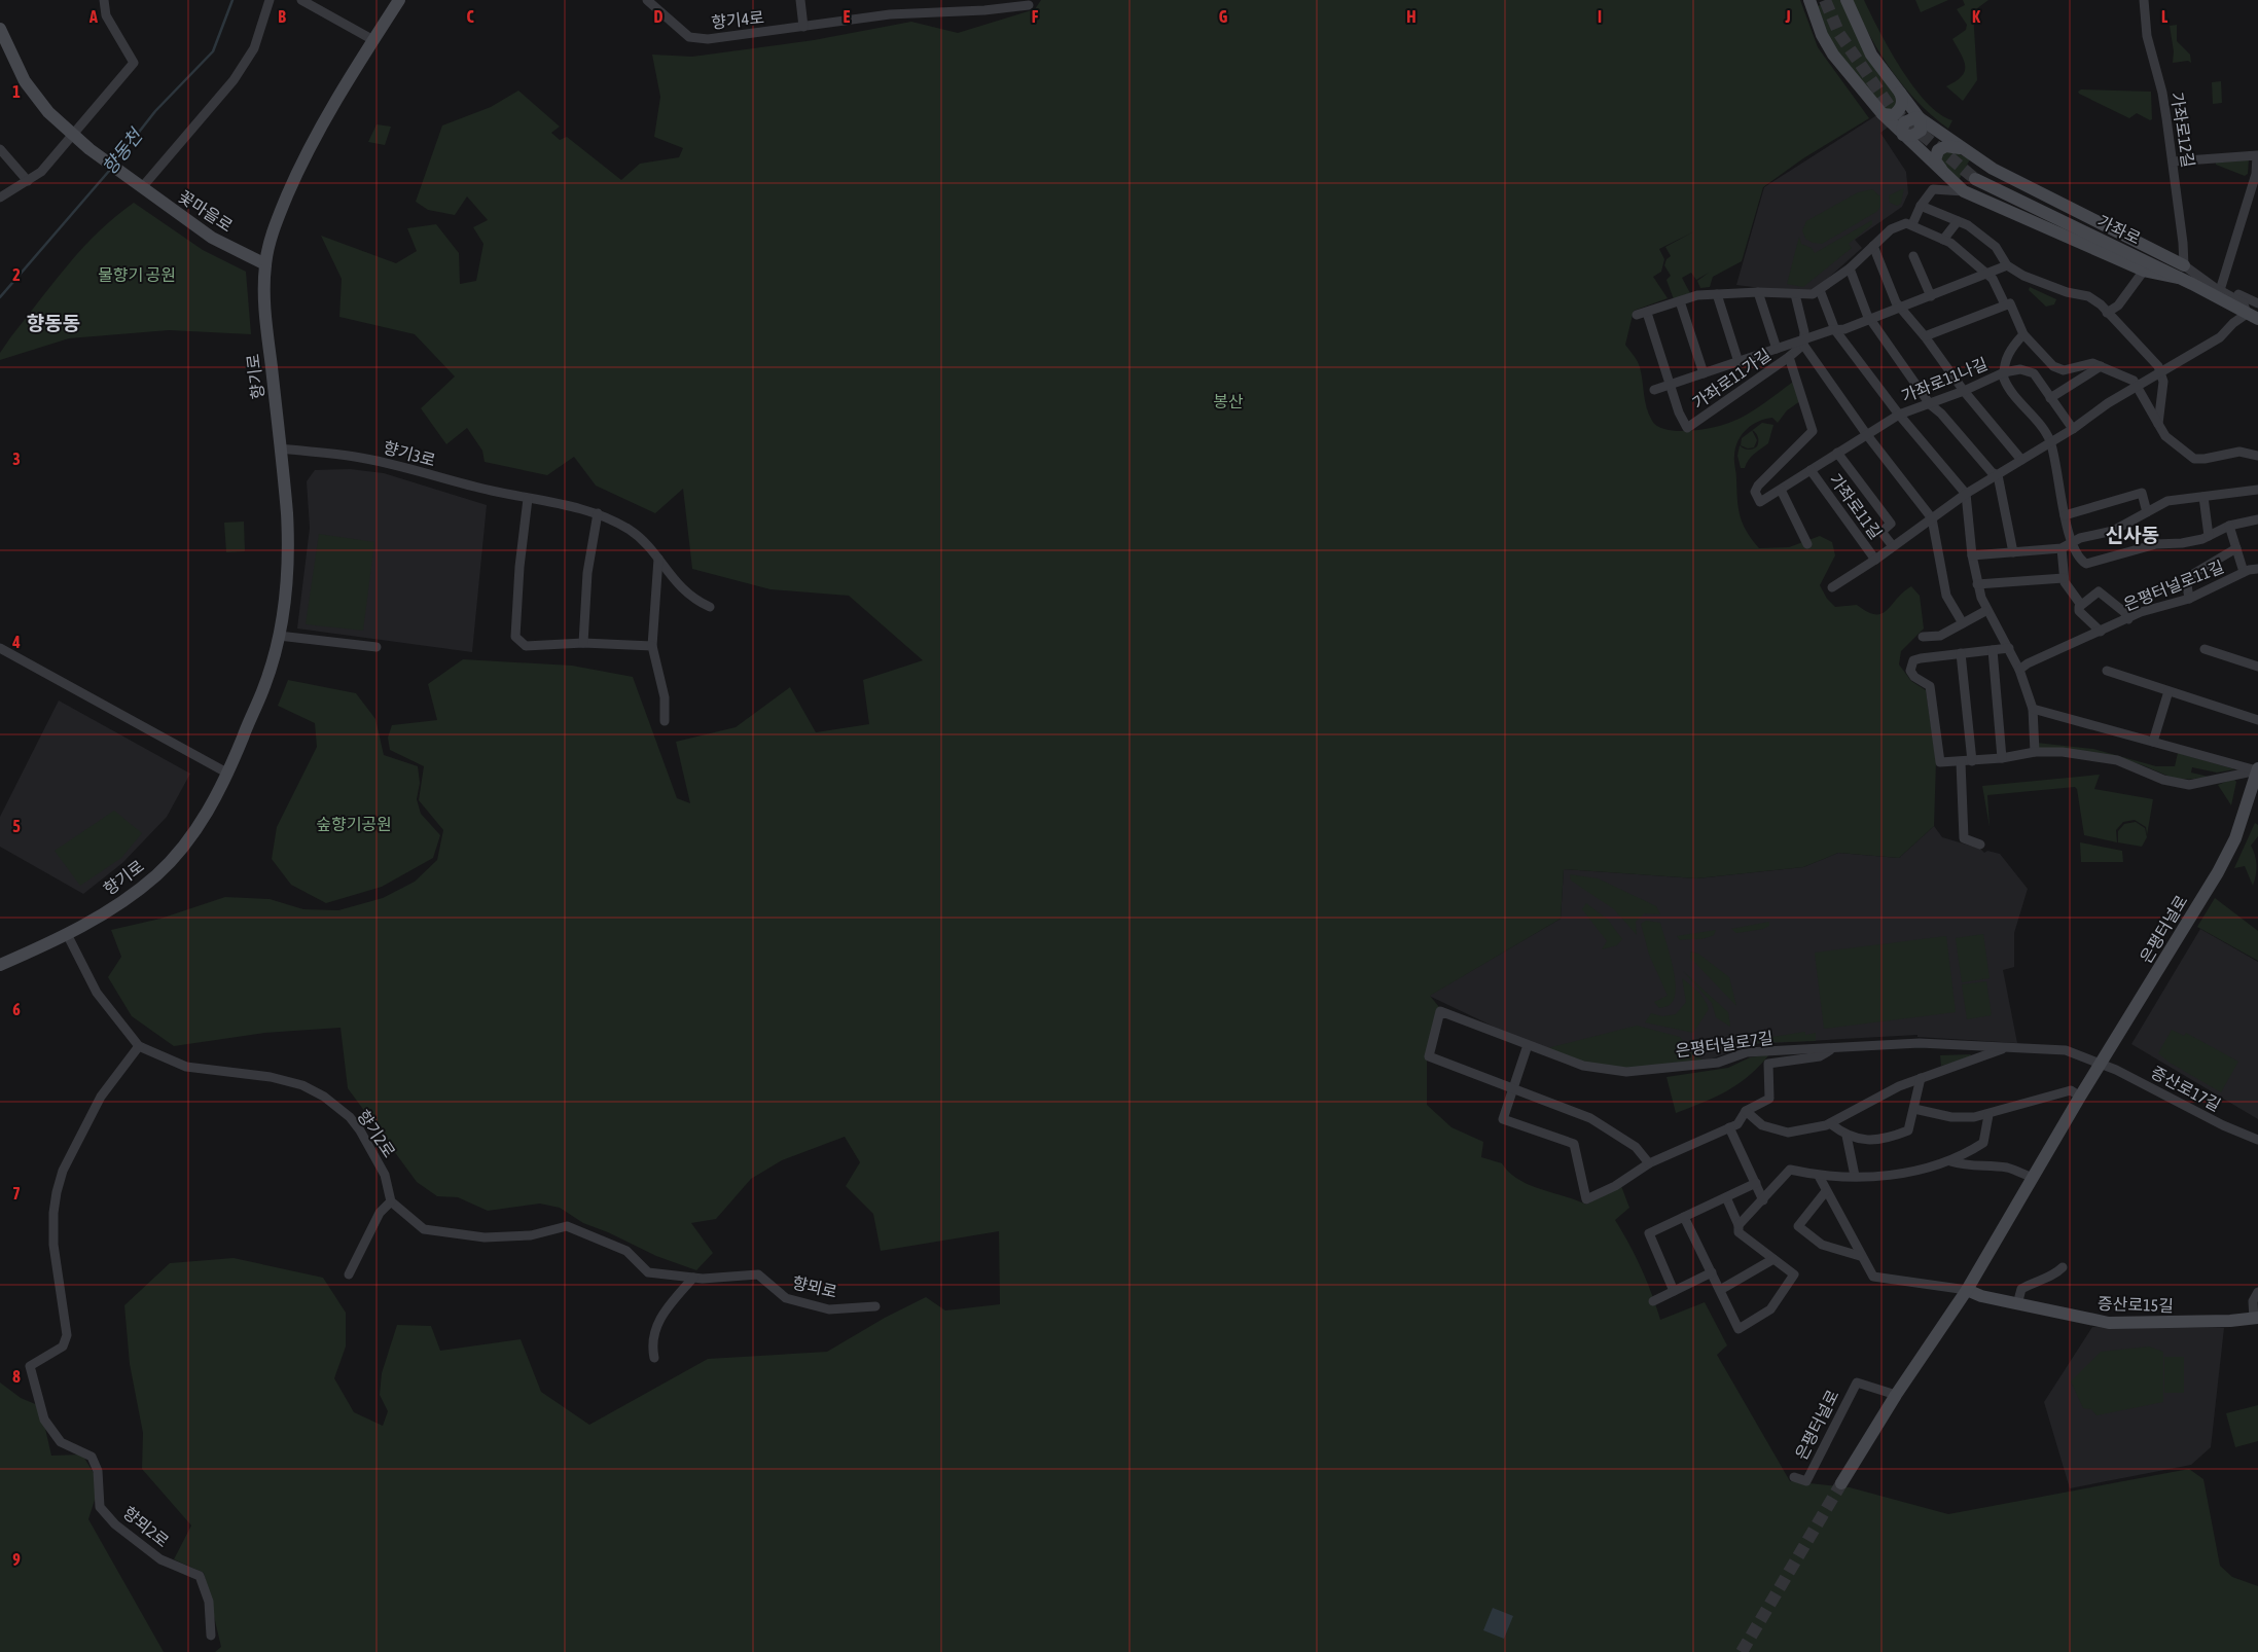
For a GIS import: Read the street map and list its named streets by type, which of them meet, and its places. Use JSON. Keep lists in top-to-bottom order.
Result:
{
  "streets": {
    "main road": [
      "꽃마을로",
      "가좌로",
      "향기로",
      "은평터널로",
      "증산로15길"
    ],
    "street": [
      "향기4로",
      "가좌로12길",
      "가좌로11가길",
      "가좌로11나길",
      "향기3로",
      "가좌로11길",
      "은평터널로11길",
      "은평터널로7길",
      "증산로17길",
      "향기2로",
      "향뫼로",
      "향뫼2로"
    ]
  },
  "crossings": [
    ["가좌로12길", "가좌로"],
    ["꽃마을로", "향기로"],
    ["가좌로", "가좌로11길"],
    ["향기로", "향기3로"],
    ["향기로", "향기2로"],
    ["가좌로11가길", "가좌로11나길"],
    ["가좌로11나길", "가좌로11길"],
    ["은평터널로", "은평터널로7길"],
    ["은평터널로", "증산로17길"],
    ["은평터널로", "증산로15길"],
    ["은평터널로7길", "증산로17길"],
    ["향기2로", "향뫼로"],
    ["향기2로", "향뫼2로"]
  ],
  "districts": ["향동동", "신사동"],
  "water": ["향동천"],
  "parks": ["물향기 공원", "봉산", "숲향기공원"],
  "grid": {
    "columns": [
      "A",
      "B",
      "C",
      "D",
      "E",
      "F",
      "G",
      "H",
      "I",
      "J",
      "K",
      "L"
    ],
    "rows": [
      "1",
      "2",
      "3",
      "4",
      "5",
      "6",
      "7",
      "8",
      "9"
    ]
  }
}
